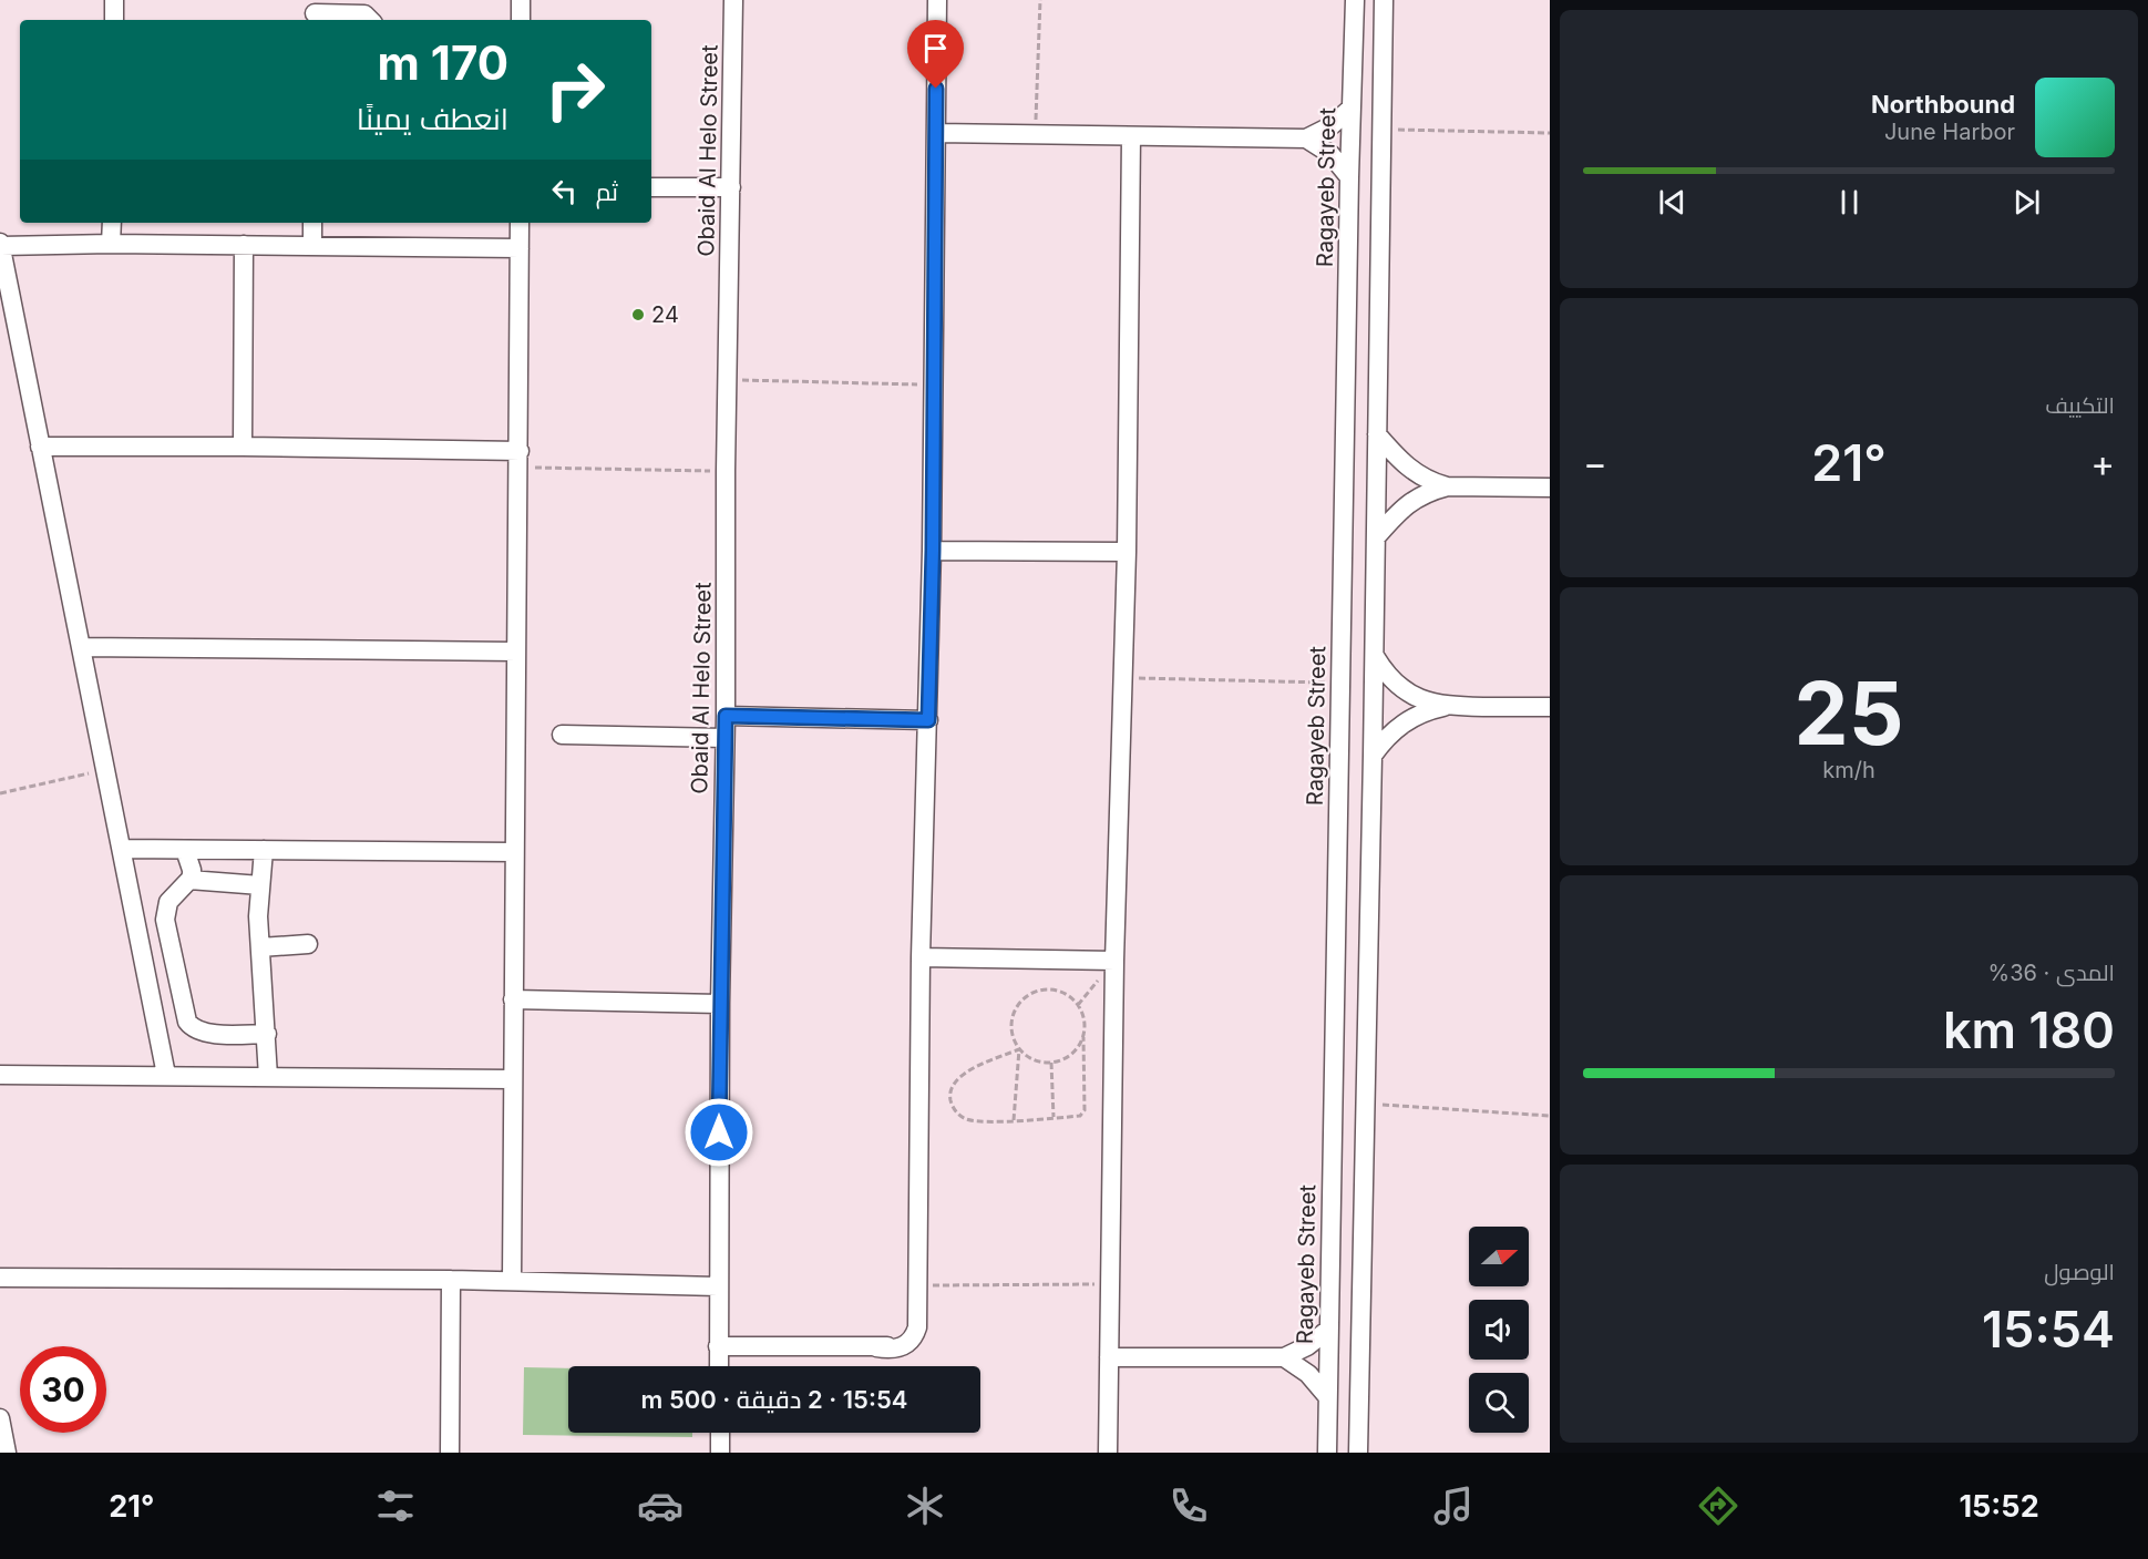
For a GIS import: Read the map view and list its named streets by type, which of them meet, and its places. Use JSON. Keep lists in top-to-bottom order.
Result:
{
  "streets": {
    "street": ["Obaid Al Helo Street", "Ragayeb Street"]
  },
  "places": ["24"],
  "north": "right",
  "page": {
    "turn": ["170 m", "انعطف يمينًا"],
    "song": ["Northbound", "June Harbor"],
    "then": "ثم",
    "tile": [
      "التكييف",
      ["25", "km/h"],
      ["المدى · 36%", "180 km"],
      ["الوصول", "15:54"]
    ],
    "heat": ["−", "21°", "+"],
    "limit": "30",
    "trip": "15:54 · 2 دقيقة · 500 m",
    "tabs": ["15:52", "21°"]
  }
}
